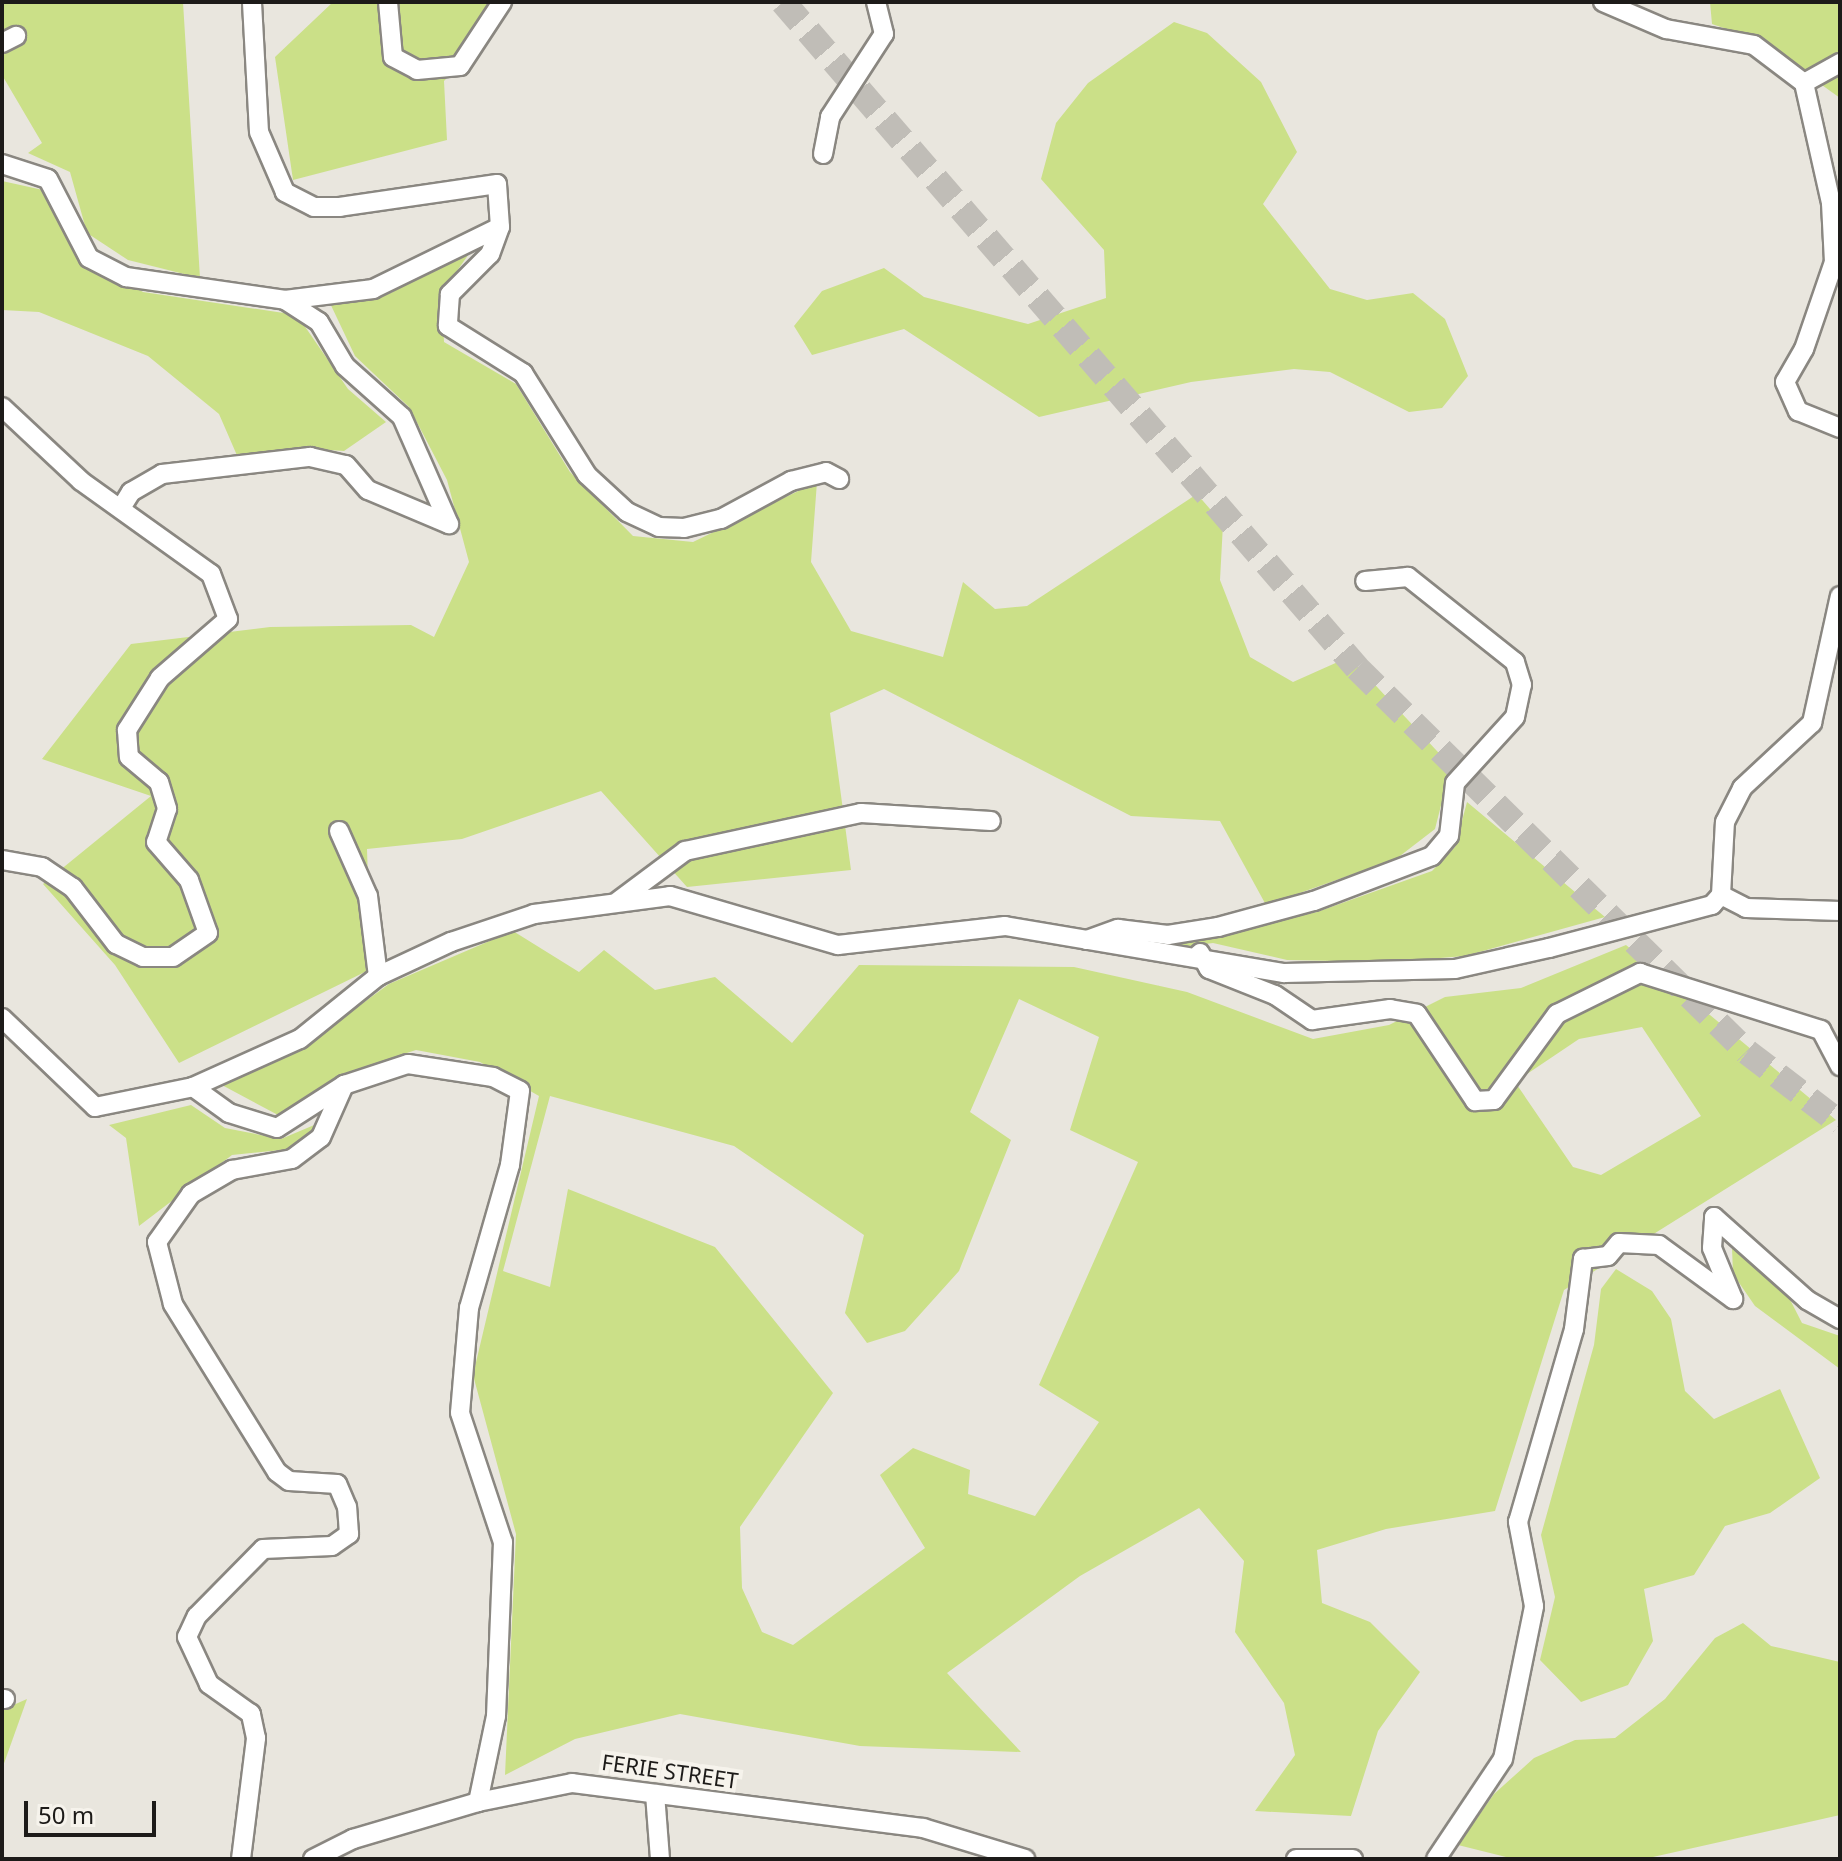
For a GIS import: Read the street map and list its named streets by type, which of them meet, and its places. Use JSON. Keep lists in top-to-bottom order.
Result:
{
  "streets": {
    "street": ["FERIE STREET"]
  },
  "scale_bar": "50 m"
}
